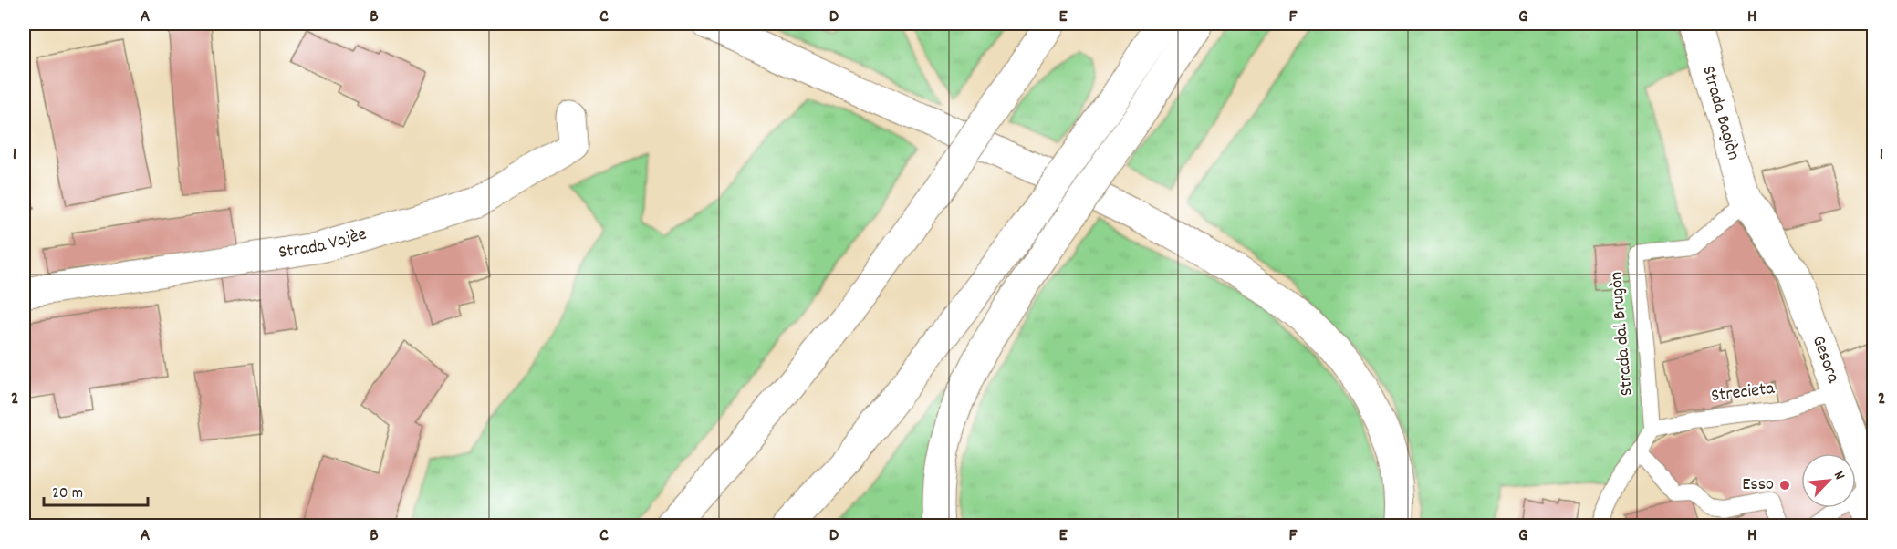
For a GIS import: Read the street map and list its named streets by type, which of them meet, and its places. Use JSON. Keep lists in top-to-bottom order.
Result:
{
  "streets": {
    "main road": ["Strada Bagiòn", "Strada Vajèe", "Gesora"],
    "lane": ["Strada dal Brugòn", "Strecieta"]
  },
  "crossings": [
    ["Strada Bagiòn", "Strada dal Brugòn"],
    ["Strada Bagiòn", "Gesora"],
    ["Strada dal Brugòn", "Gesora"],
    ["Strada dal Brugòn", "Strecieta"],
    ["Gesora", "Strecieta"]
  ],
  "places": ["Esso"],
  "scale_bar": "20 m",
  "north": "top right",
  "grid": {
    "columns": [
      "A",
      "B",
      "C",
      "D",
      "E",
      "F",
      "G",
      "H"
    ],
    "rows": ["1", "2"]
  }
}
